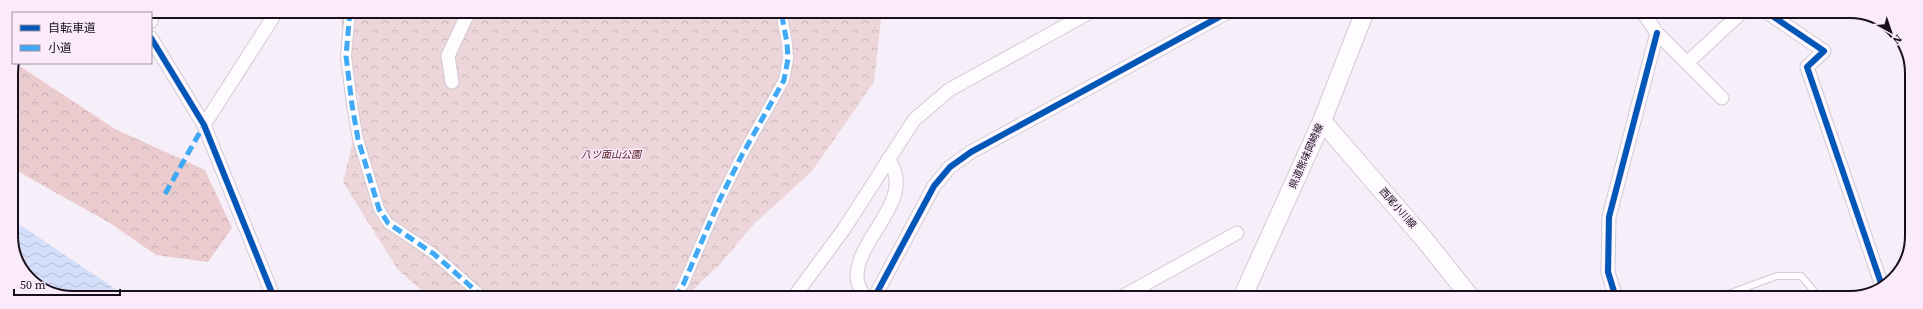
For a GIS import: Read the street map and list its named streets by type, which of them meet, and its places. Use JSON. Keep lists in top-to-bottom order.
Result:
{
  "streets": {
    "main road": ["県道熊味岡崎線", "西尾小川線"]
  },
  "crossings": [
    ["県道熊味岡崎線", "西尾小川線"]
  ],
  "parks": ["八ツ面山公園"],
  "legend": ["自転車道", "小道"],
  "scale_bar": "50 m",
  "north": "bottom right"
}
